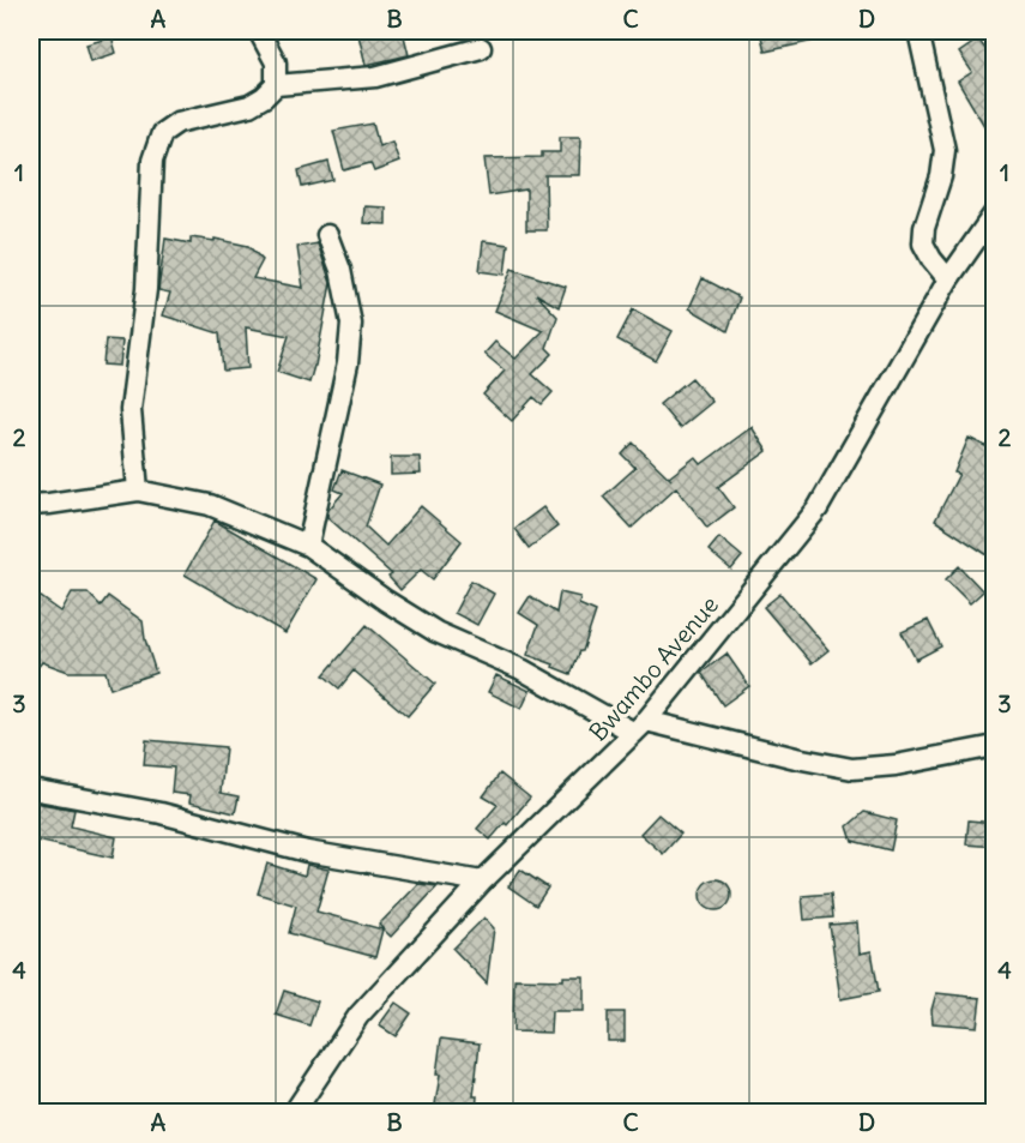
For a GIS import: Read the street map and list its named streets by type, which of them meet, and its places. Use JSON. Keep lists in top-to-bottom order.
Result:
{
  "streets": {
    "street": ["Bwambo Avenue"]
  },
  "grid": {
    "columns": [
      "A",
      "B",
      "C",
      "D"
    ],
    "rows": [
      "1",
      "2",
      "3",
      "4"
    ]
  }
}
